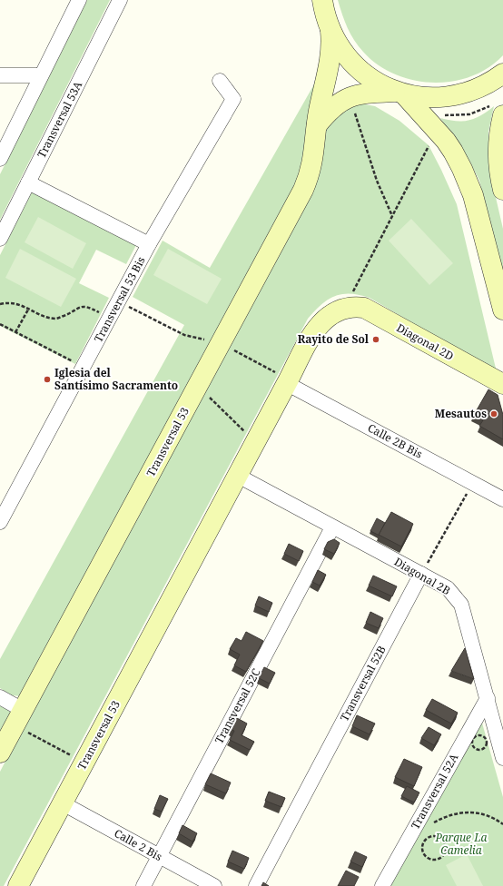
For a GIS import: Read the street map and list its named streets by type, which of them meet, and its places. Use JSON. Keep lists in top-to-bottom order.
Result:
{
  "streets": {
    "street": [
      "Transversal 53A",
      "Transversal 53 Bis",
      "Diagonal 2D",
      "Calle 2B Bis",
      "Transversal 53",
      "Diagonal 2B",
      "Transversal 52B",
      "Transversal 52C",
      "Transversal 52A",
      "Calle 2 Bis"
    ]
  },
  "crossings": [
    ["Diagonal 2D", "Transversal 53"],
    ["Calle 2B Bis", "Transversal 53"],
    ["Transversal 53", "Diagonal 2B"],
    ["Transversal 53", "Calle 2 Bis"],
    ["Diagonal 2B", "Transversal 52B"],
    ["Diagonal 2B", "Transversal 52C"],
    ["Diagonal 2B", "Transversal 52A"],
    ["Transversal 52C", "Calle 2 Bis"]
  ],
  "parks": ["Parque La Camelia"],
  "places": ["Rayito de Sol", "Iglesia del Santísimo Sacramento", "Mesautos"]
}
